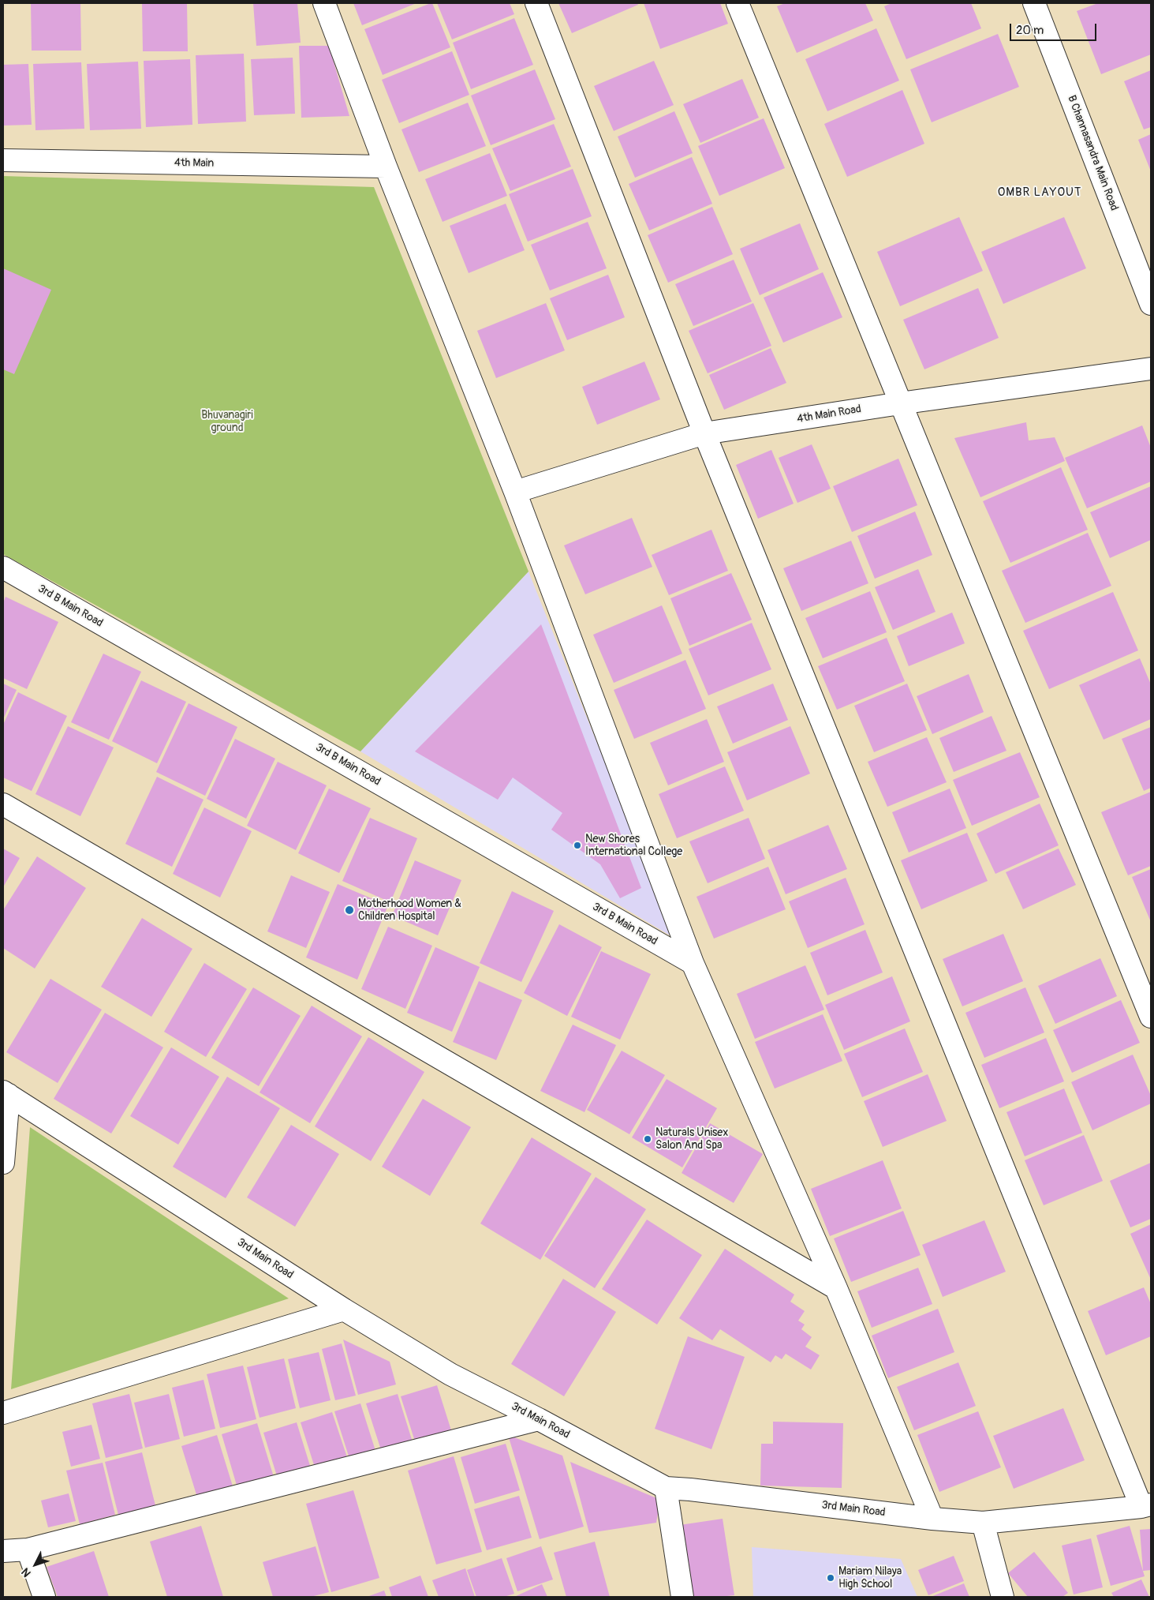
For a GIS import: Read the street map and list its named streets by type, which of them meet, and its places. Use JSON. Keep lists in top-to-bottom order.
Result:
{
  "streets": {
    "street": [
      "B Channasandra Main Road",
      "4th Main",
      "4th Main Road",
      "3rd B Main Road",
      "3rd Main Road"
    ]
  },
  "districts": ["OMBR LAYOUT"],
  "parks": ["Bhuvanagiri ground"],
  "places": [
    "New Shores International College",
    "Motherhood Women & Children Hospital",
    "Naturals Unisex Salon And Spa",
    "Mariam Nilaya High School"
  ],
  "scale_bar": "20 m",
  "north": "bottom left"
}
